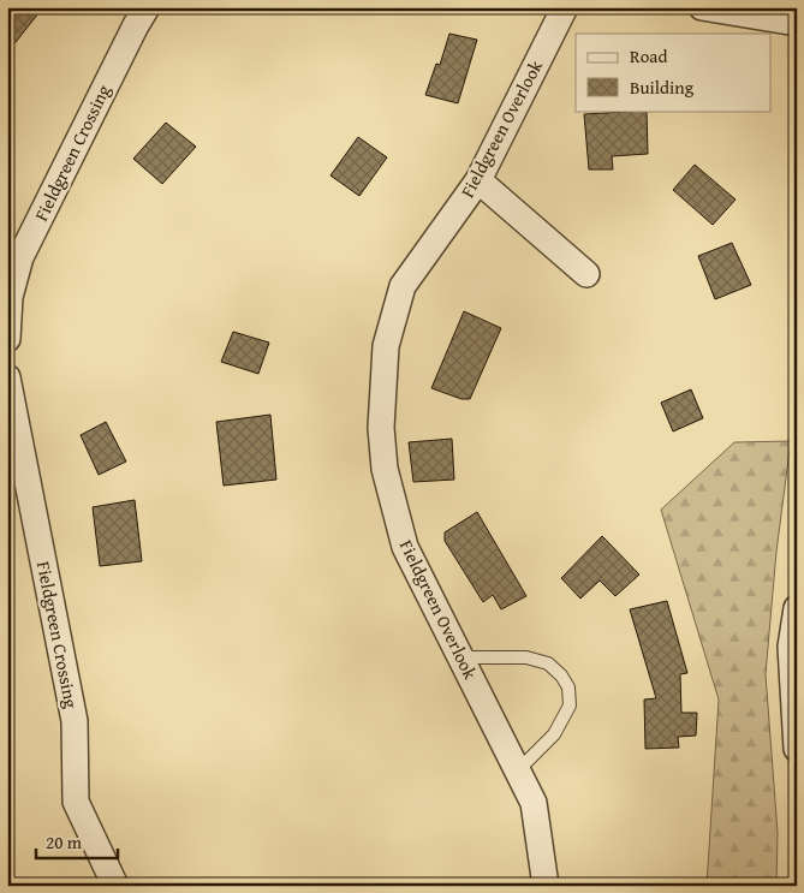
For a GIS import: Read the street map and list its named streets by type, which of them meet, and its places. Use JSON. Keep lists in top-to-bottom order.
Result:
{
  "streets": {
    "street": ["Fieldgreen Overlook", "Fieldgreen Crossing"]
  },
  "legend": ["Road", "Building"],
  "scale_bar": "20 m"
}
